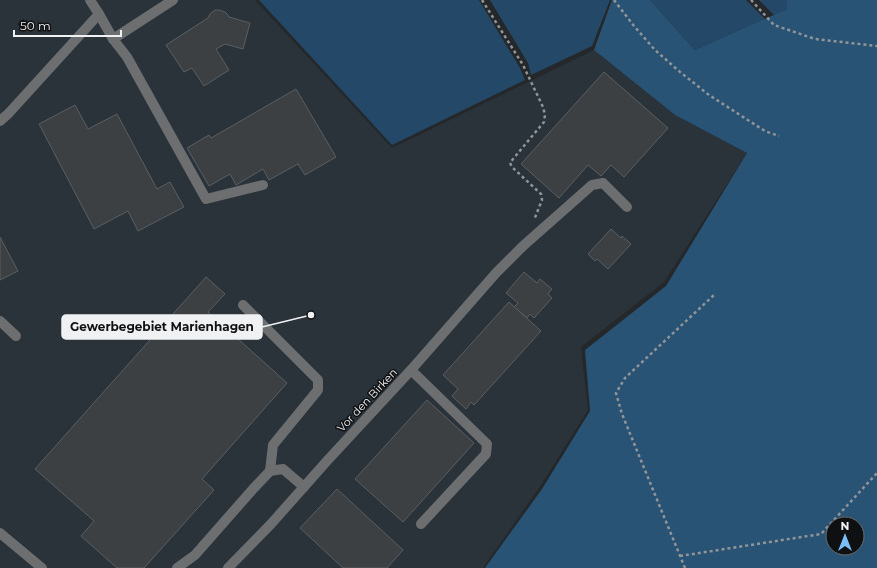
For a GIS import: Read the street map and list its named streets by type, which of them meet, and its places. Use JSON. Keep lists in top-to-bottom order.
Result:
{
  "streets": {
    "street": ["Vor den Birken"]
  },
  "places": ["Gewerbegebiet Marienhagen"],
  "scale_bar": "50 m",
  "north": "top"
}
